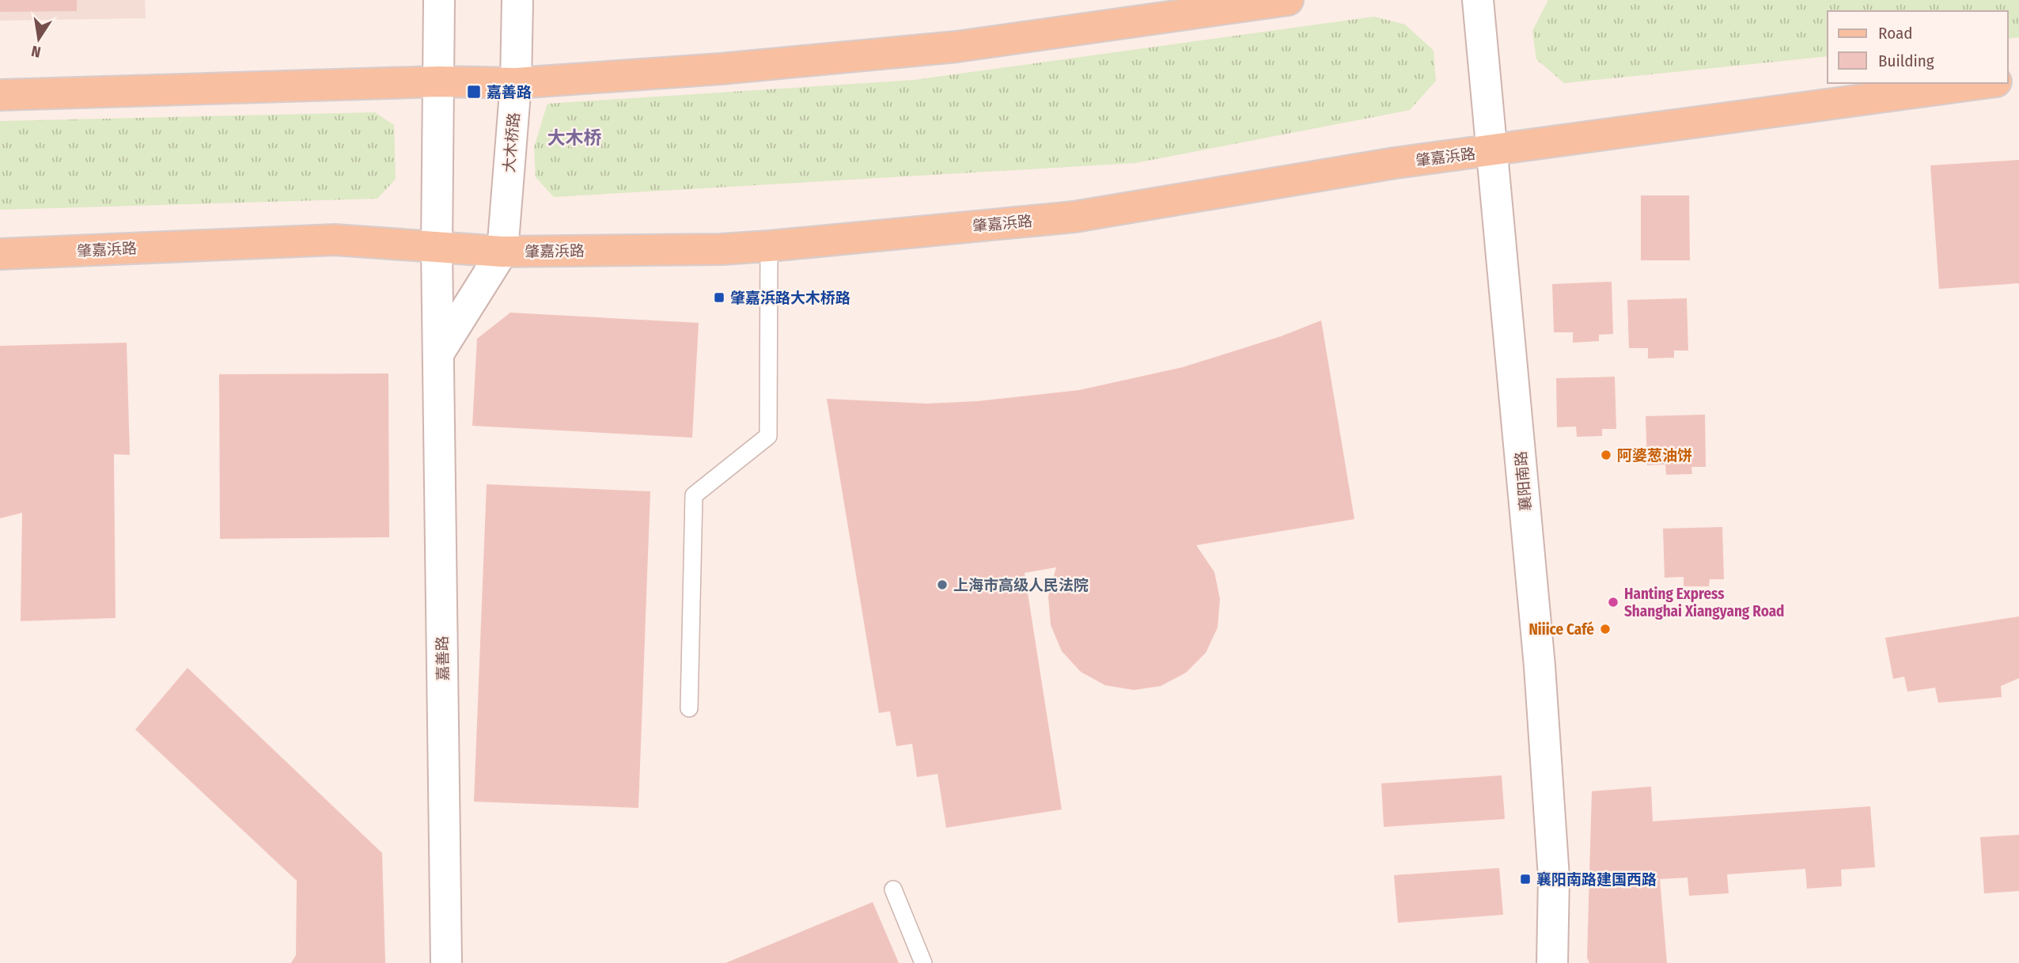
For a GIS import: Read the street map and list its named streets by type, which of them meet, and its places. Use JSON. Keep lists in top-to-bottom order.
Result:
{
  "streets": {
    "main road": ["肇嘉浜路"],
    "street": ["大木桥路", "襄阳南路", "嘉善路"]
  },
  "crossings": [
    ["大木桥路", "肇嘉浜路"],
    ["肇嘉浜路", "襄阳南路"],
    ["肇嘉浜路", "嘉善路"]
  ],
  "districts": ["大木桥"],
  "places": {
    "transit": ["嘉善路", "肇嘉浜路大木桥路", "襄阳南路建国西路"],
    "other": [
      "阿婆葱油饼",
      "上海市高级人民法院",
      "Hanting Express Shanghai Xiangyang Road",
      "Niiice Café"
    ]
  },
  "legend": ["Road", "Building"],
  "north": "bottom"
}
